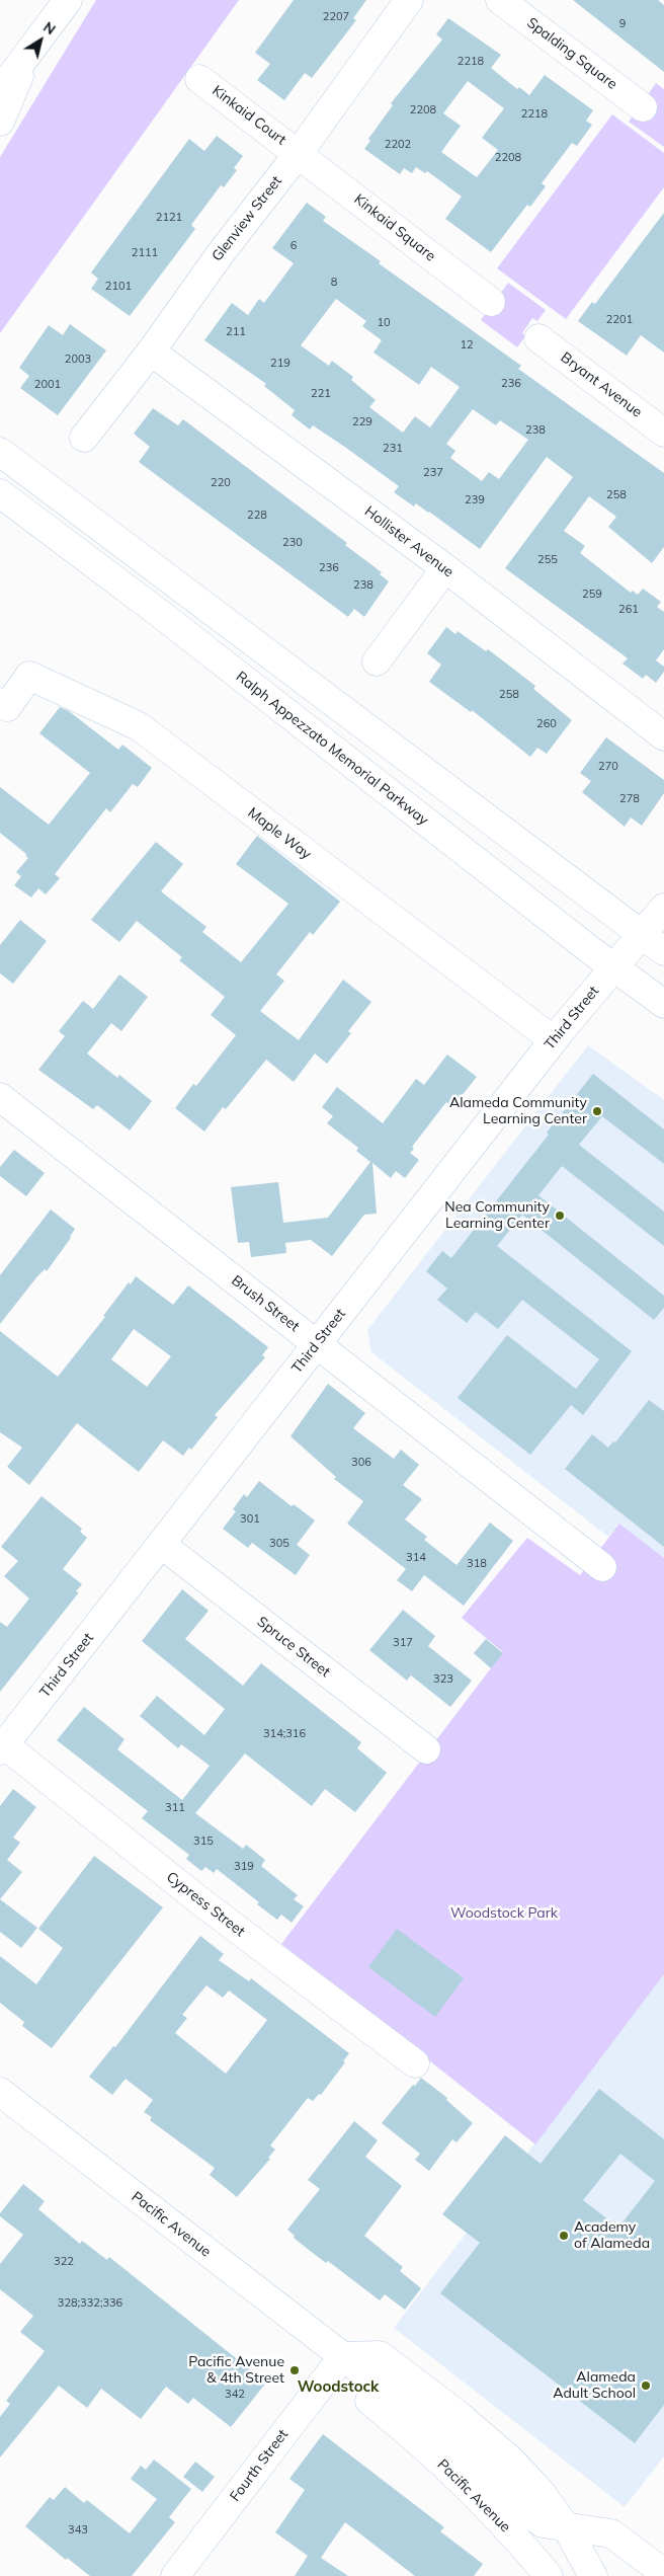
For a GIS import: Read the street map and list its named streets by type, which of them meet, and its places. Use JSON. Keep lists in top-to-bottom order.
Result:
{
  "streets": {
    "street": [
      "Spalding Square",
      "Kinkaid Court",
      "Glenview Street",
      "Kinkaid Square",
      "Bryant Avenue",
      "Hollister Avenue",
      "Ralph Appezzato Memorial Parkway",
      "Maple Way",
      "Third Street",
      "Brush Street",
      "Spruce Street",
      "Cypress Street",
      "Pacific Avenue",
      "Fourth Street"
    ]
  },
  "crossings": [
    ["Kinkaid Court", "Glenview Street"],
    ["Kinkaid Court", "Kinkaid Square"],
    ["Glenview Street", "Kinkaid Square"],
    ["Glenview Street", "Hollister Avenue"],
    ["Ralph Appezzato Memorial Parkway", "Third Street"],
    ["Maple Way", "Third Street"],
    ["Third Street", "Brush Street"],
    ["Third Street", "Spruce Street"],
    ["Third Street", "Cypress Street"],
    ["Pacific Avenue", "Fourth Street"]
  ],
  "districts": ["Woodstock"],
  "parks": ["Woodstock Park"],
  "places": [
    "Alameda Community Learning Center",
    "Nea Community Learning Center",
    "Academy of Alameda",
    "Pacific Avenue & 4th Street",
    "Alameda Adult School"
  ],
  "house_numbers": [
    "2207",
    "9",
    "2218",
    "2208",
    "2218",
    "2202",
    "2208",
    "2121",
    "6",
    "2111",
    "8",
    "2101",
    "2201",
    "10",
    "211",
    "12",
    "2003",
    "219",
    "236",
    "2001",
    "221",
    "229",
    "238",
    "231",
    "237",
    "220",
    "258",
    "239",
    "228",
    "230",
    "255",
    "236",
    "238",
    "259",
    "261",
    "258",
    "260",
    "270",
    "278",
    "306",
    "301",
    "305",
    "314",
    "318",
    "317",
    "323",
    "314;316",
    "311",
    "315",
    "319",
    "322",
    "328;332;336",
    "342",
    "343"
  ],
  "north": "top right"
}
